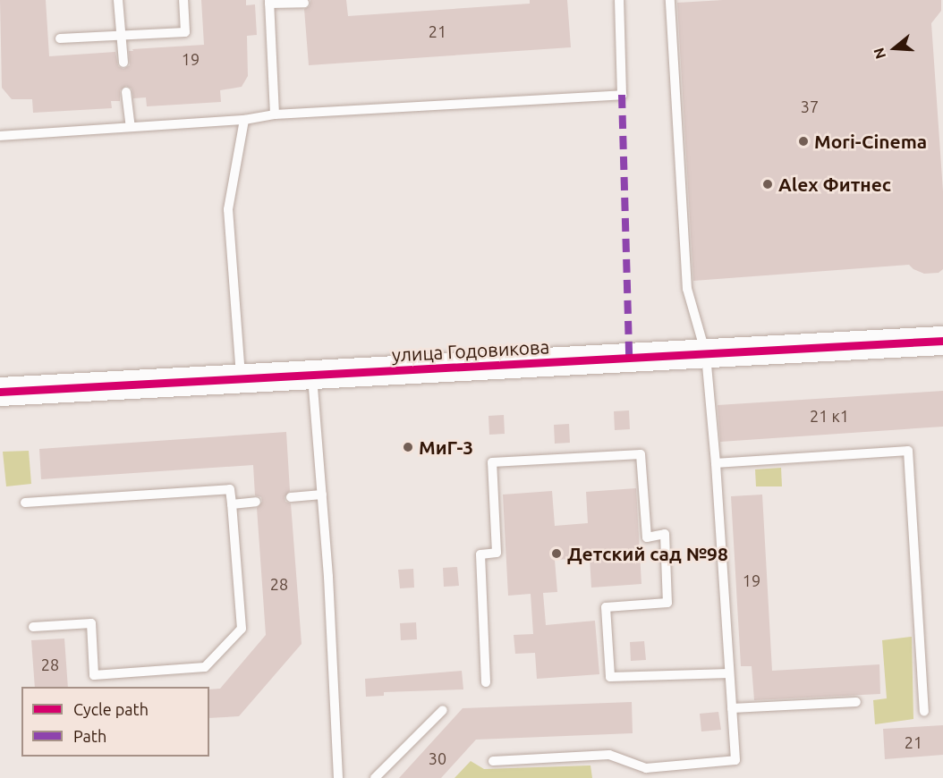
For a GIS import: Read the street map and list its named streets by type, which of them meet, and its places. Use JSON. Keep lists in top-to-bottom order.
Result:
{
  "streets": {
    "street": ["улица Годовикова"]
  },
  "places": [
    "Mori-Cinema",
    "Alex Фитнес",
    "МиГ-3",
    "Детский сад №98"
  ],
  "house_numbers": [
    "21",
    "19",
    "37",
    "21 к1",
    "19",
    "28",
    "28",
    "21",
    "30"
  ],
  "legend": ["Cycle path", "Path"],
  "north": "left"
}
